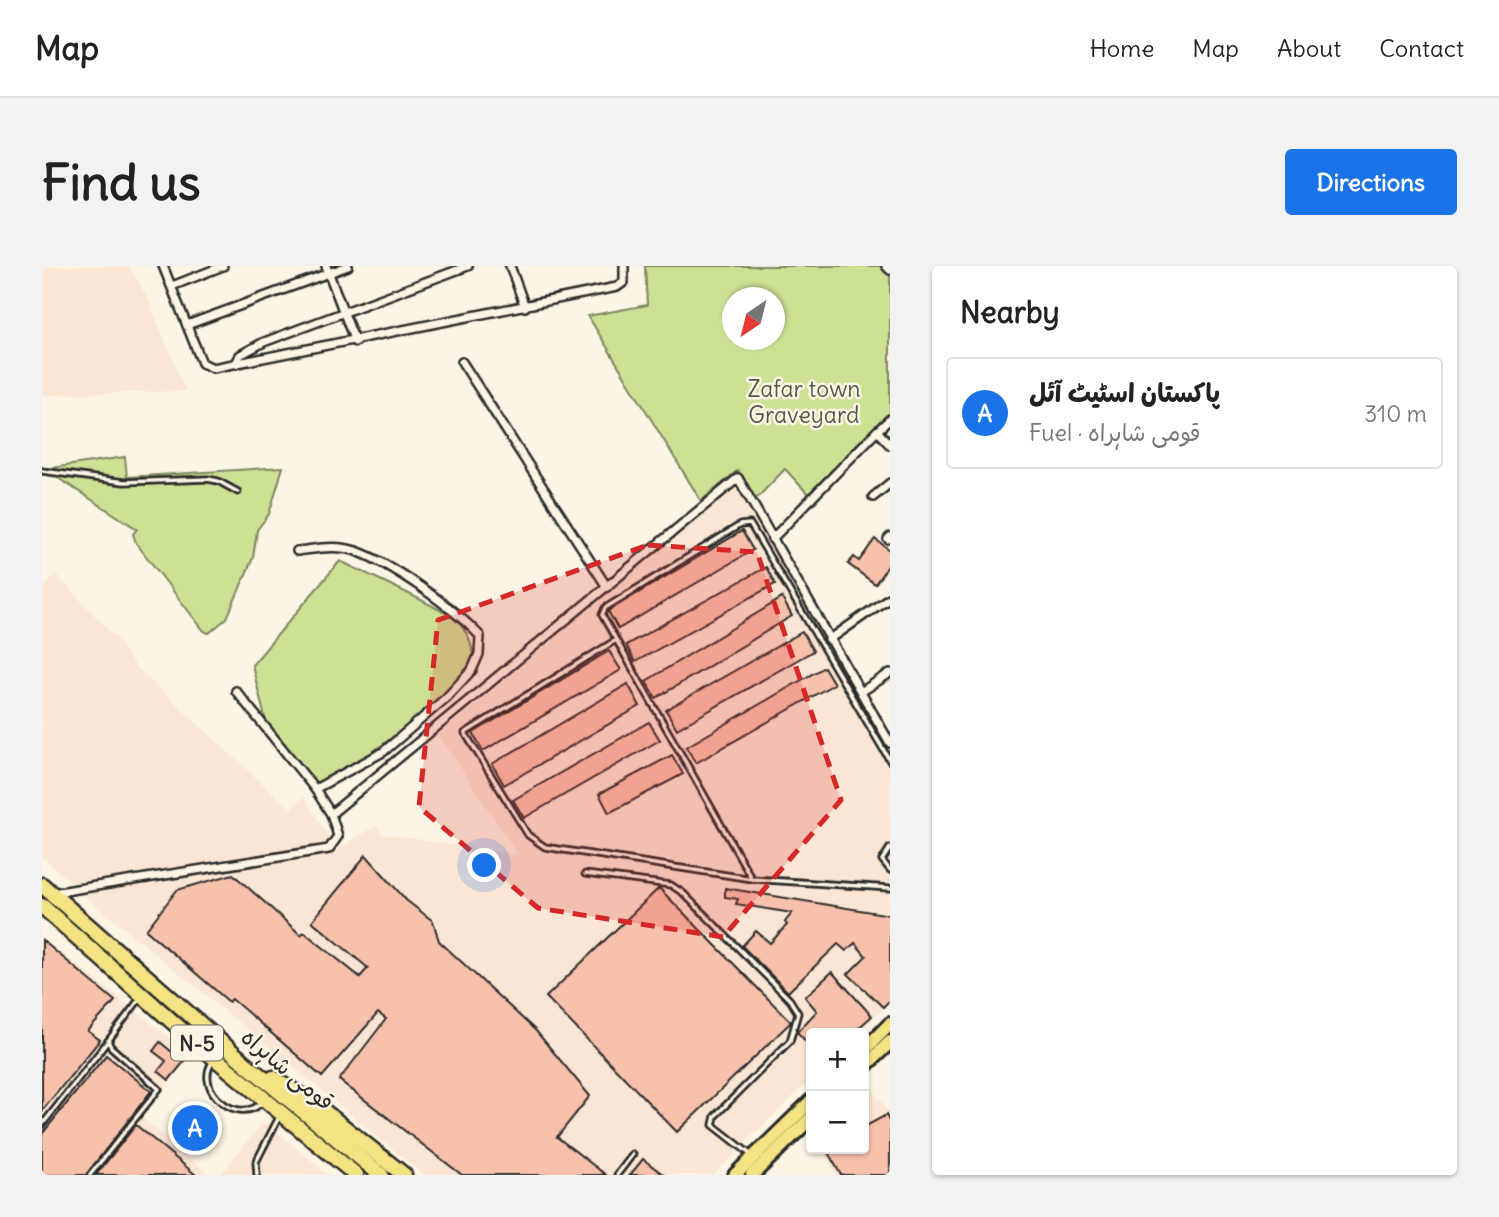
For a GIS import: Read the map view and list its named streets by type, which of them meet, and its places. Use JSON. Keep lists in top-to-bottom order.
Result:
{
  "streets": {
    "highway": ["N-5", "قومی شاہراہ"]
  },
  "parks": ["Zafar town Graveyard"],
  "north": "bottom left",
  "page": {
    "header": "Map",
    "nav": [
      "Home",
      "Map",
      "About",
      "Contact"
    ],
    "buttons": "Directions",
    "title": "Find us",
    "heading": "Nearby",
    "list": [
      {
        "mark": "A",
        "name": "پاکستان اسٹیٹ آئل",
        "note": "Fuel · قومی شاہراہ",
        "value": "310 m"
      }
    ],
    "map_buttons": ["+", "−"],
    "pins": "A"
  }
}
